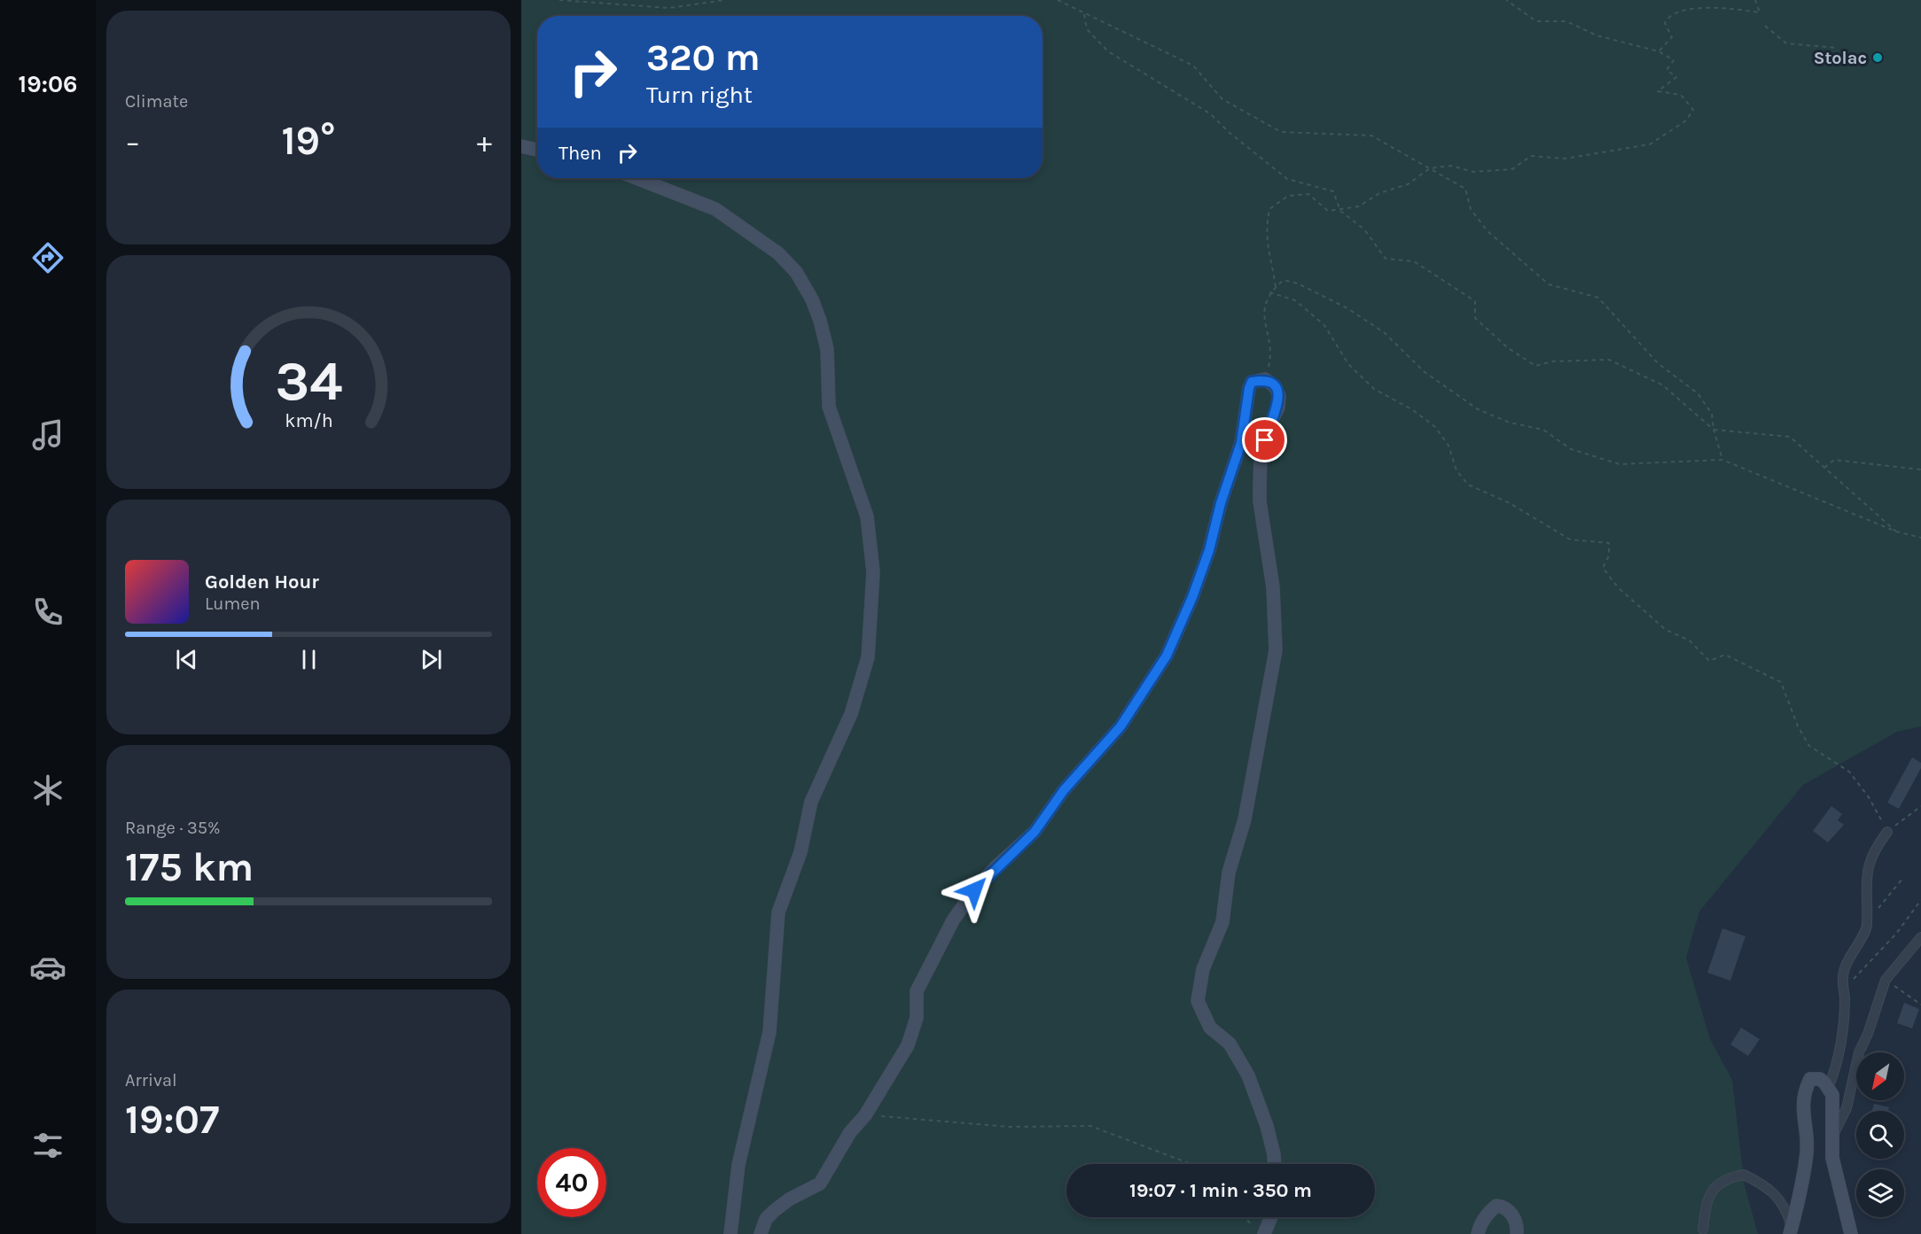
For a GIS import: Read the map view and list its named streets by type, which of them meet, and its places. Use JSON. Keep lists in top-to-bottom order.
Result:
{
  "places": ["Stolac"],
  "north": "bottom left",
  "page": {
    "tabs": "19:06",
    "tile": [
      "Climate",
      ["Range · 35%", "175 km"],
      ["Arrival", "19:07"]
    ],
    "turn": ["320 m", "Turn right"],
    "heat": ["−", "19°", "+"],
    "then": "Then",
    "song": ["Golden Hour", "Lumen"],
    "limit": "40",
    "trip": "19:07 · 1 min · 350 m",
    "gauge": ["34", "km/h"]
  }
}
